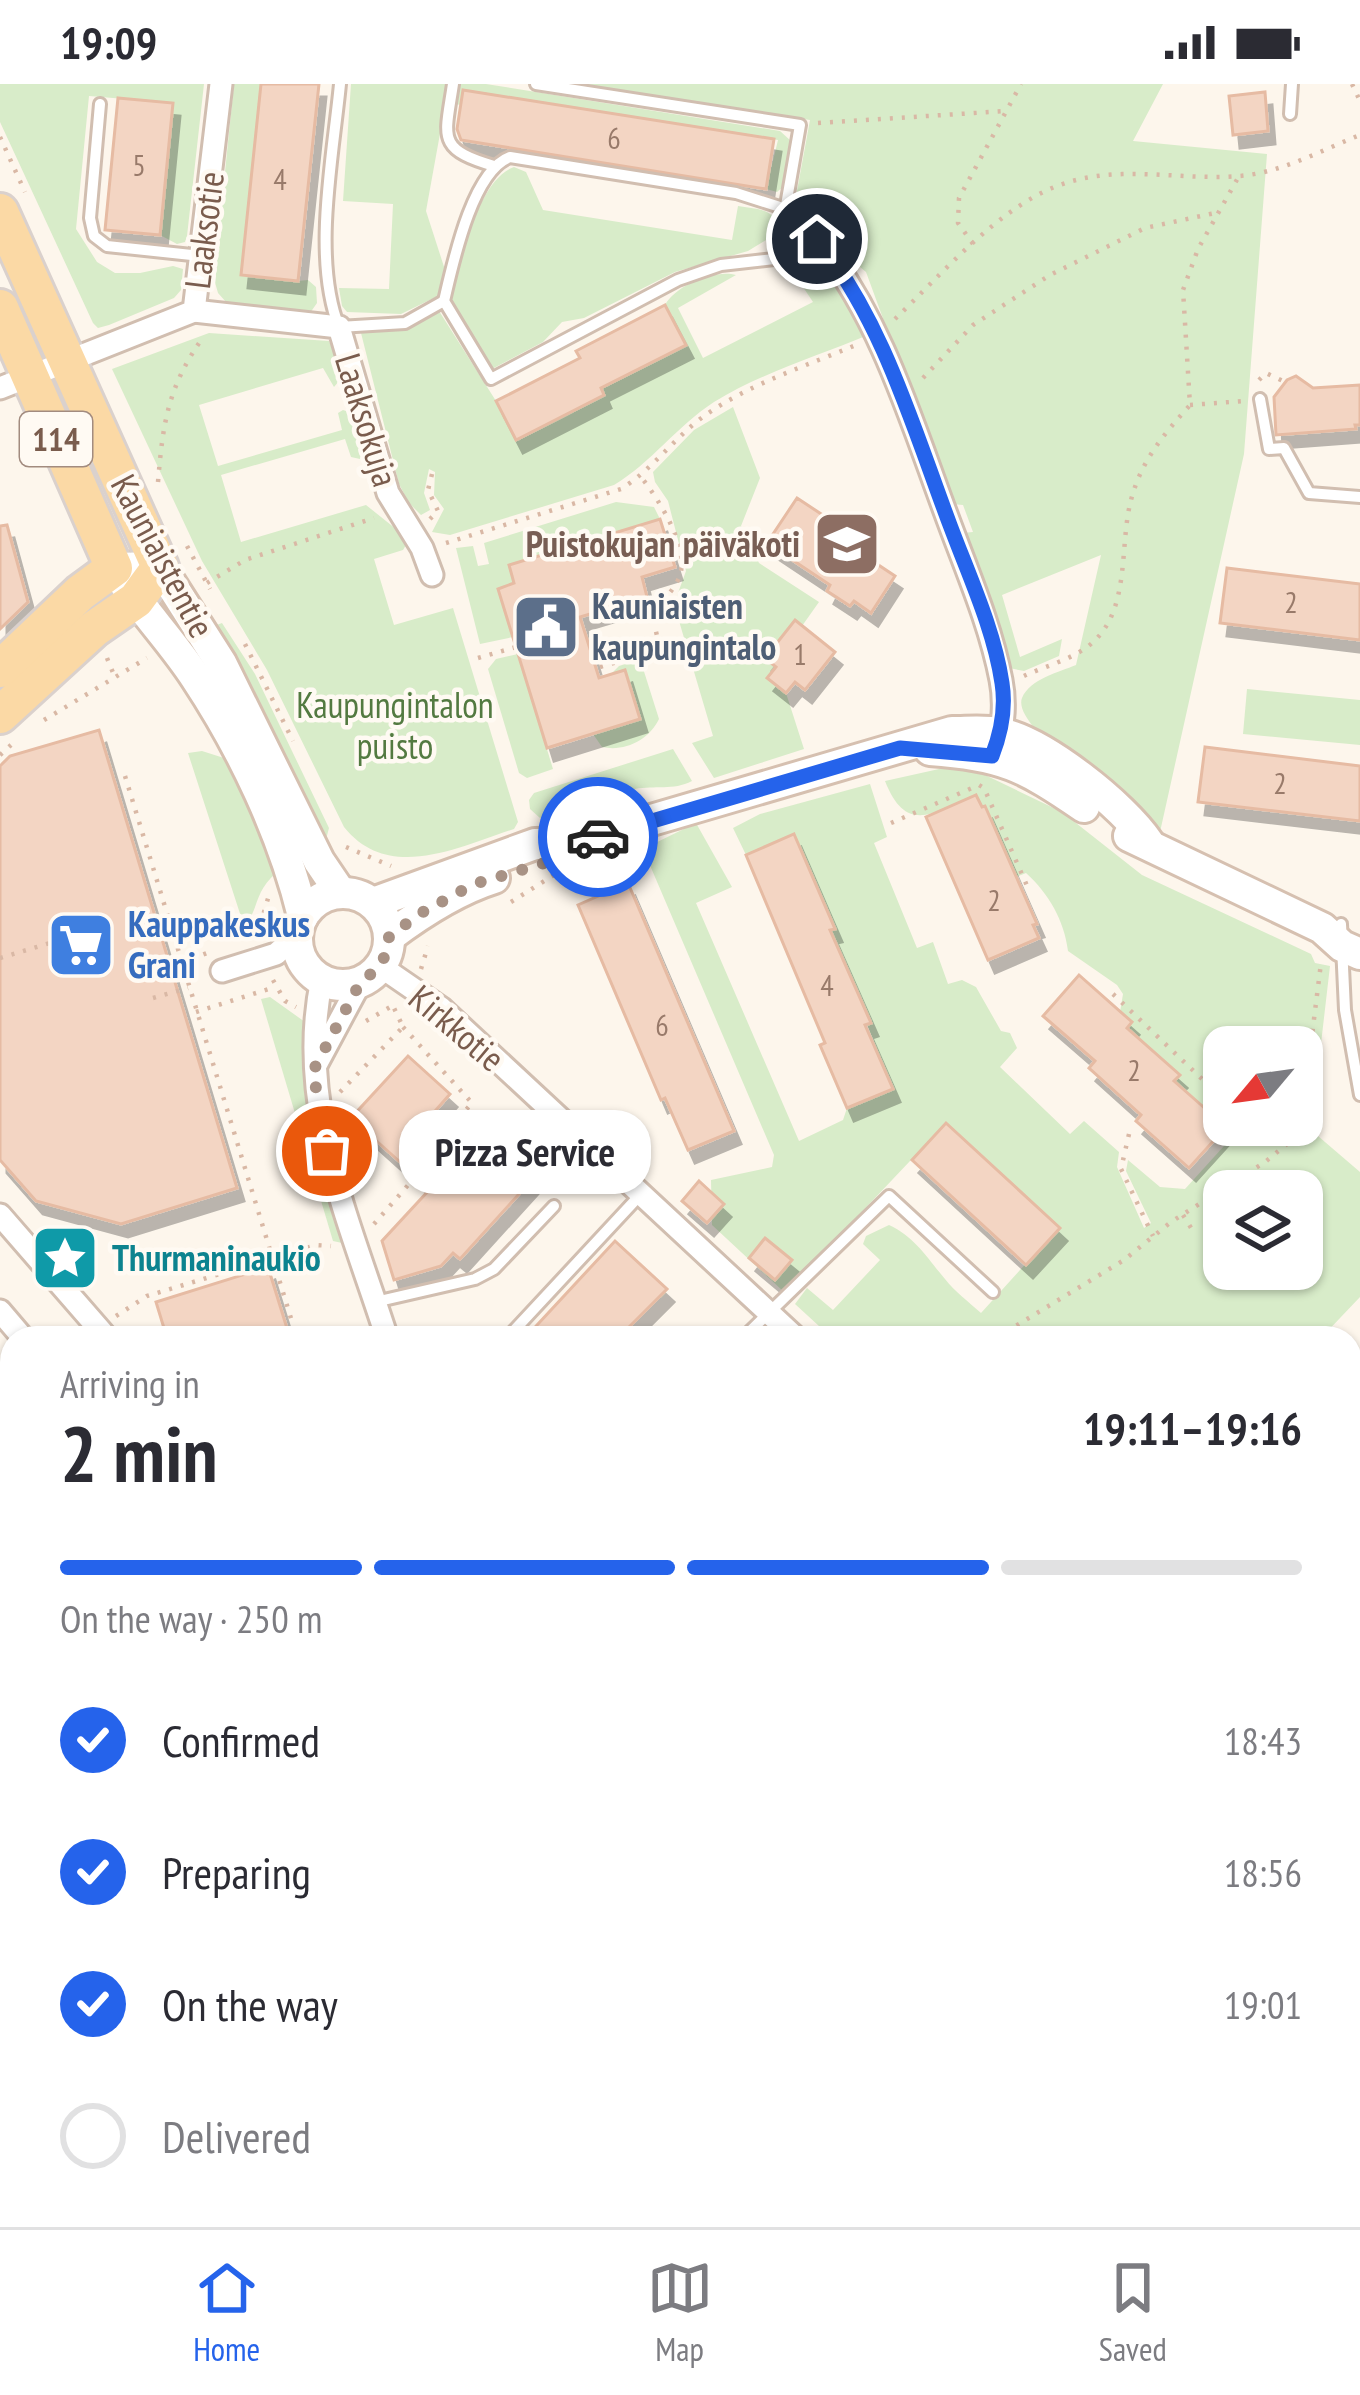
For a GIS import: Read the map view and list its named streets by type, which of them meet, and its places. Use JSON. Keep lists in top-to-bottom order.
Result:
{
  "streets": {
    "main road": ["114", "Kauniaistentie"],
    "street": ["Laaksotie", "Laaksokuja", "Kirkkotie"]
  },
  "crossings": [
    ["Laaksotie", "Laaksokuja"],
    ["Laaksotie", "Kauniaistentie"],
    ["Kauniaistentie", "Kirkkotie"]
  ],
  "parks": ["Kaupungintalon puisto"],
  "places": {
    "school or university": ["Puistokujan päiväkoti"],
    "public building": ["Kauniaisten kaupungintalo"],
    "supermarket": ["Kauppakeskus Grani"],
    "other": ["Pizza Service"],
    "place": ["Thurmaninaukio"]
  },
  "house_numbers": [
    "6",
    "5",
    "4",
    "2",
    "1",
    "2",
    "2",
    "4",
    "6",
    "2"
  ],
  "north": "bottom left",
  "page": {
    "status": "19:09",
    "bubble": "Pizza Service",
    "heading": ["2 min", "Arriving in", "19:11–19:16"],
    "bar": "On the way · 250 m",
    "list": [
      ["Confirmed", "18:43"],
      ["Preparing", "18:56"],
      ["On the way", "19:01"],
      "Delivered"
    ],
    "tabs": ["Home", "Map", "Saved"]
  }
}
